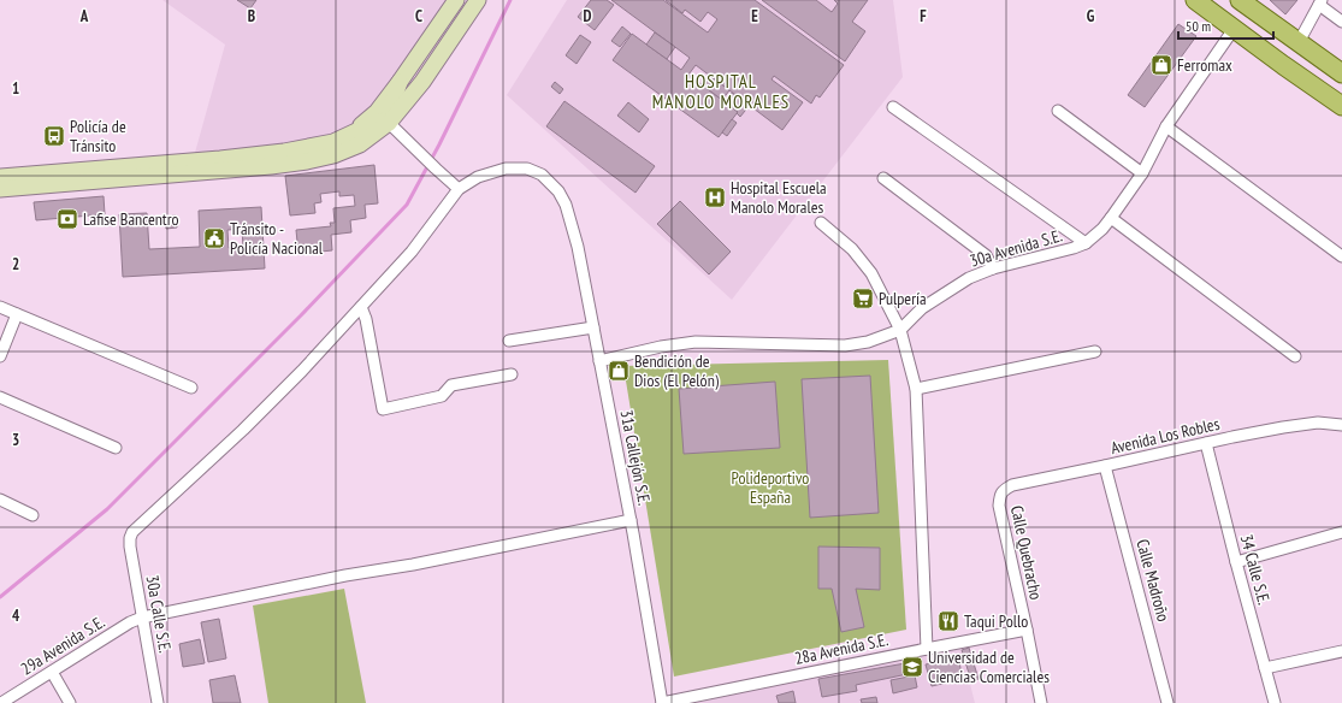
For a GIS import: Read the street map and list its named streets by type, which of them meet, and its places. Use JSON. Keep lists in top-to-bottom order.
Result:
{
  "streets": {
    "street": [
      "30a Avenida S.E.",
      "Avenida Los Robles",
      "31a Callejón S.E.",
      "Calle Quebracho",
      "34 Calle S.E.",
      "Calle Madroño",
      "30a Calle S.E.",
      "29a Avenida S.E.",
      "28a Avenida S.E."
    ]
  },
  "crossings": [
    ["30a Avenida S.E.", "31a Callejón S.E."],
    ["Avenida Los Robles", "Calle Quebracho"],
    ["Avenida Los Robles", "34 Calle S.E."],
    ["Avenida Los Robles", "Calle Madroño"],
    ["31a Callejón S.E.", "29a Avenida S.E."],
    ["31a Callejón S.E.", "28a Avenida S.E."],
    ["Calle Quebracho", "28a Avenida S.E."],
    ["30a Calle S.E.", "29a Avenida S.E."]
  ],
  "districts": ["HOSPITAL MANOLO MORALES"],
  "parks": ["Polideportivo España"],
  "places": {
    "shop": ["Ferromax", "Bendición de Dios (El Pelón)"],
    "bus stop": ["Policía de Tránsito"],
    "hospital": ["Hospital Escuela Manolo Morales"],
    "bank": ["Lafise Bancentro"],
    "public building": ["Tránsito - Policía Nacional"],
    "supermarket": ["Pulpería"],
    "restaurant": ["Taqui Pollo"],
    "school or university": ["Universidad de Ciencias Comerciales"]
  },
  "scale_bar": "50 m",
  "grid": {
    "columns": [
      "A",
      "B",
      "C",
      "D",
      "E",
      "F",
      "G"
    ],
    "rows": [
      "1",
      "2",
      "3",
      "4"
    ]
  }
}
